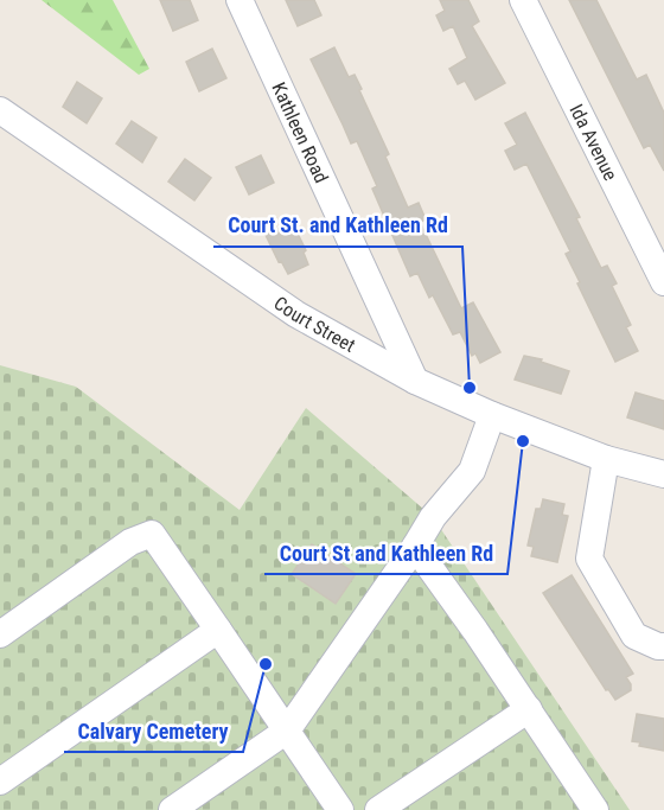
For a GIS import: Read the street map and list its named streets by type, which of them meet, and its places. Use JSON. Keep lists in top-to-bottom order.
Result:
{
  "streets": {
    "street": ["Kathleen Road", "Ida Avenue", "Court Street"]
  },
  "crossings": [
    ["Kathleen Road", "Court Street"]
  ],
  "places": ["Court St. and Kathleen Rd", "Court St and Kathleen Rd", "Calvary Cemetery"]
}
